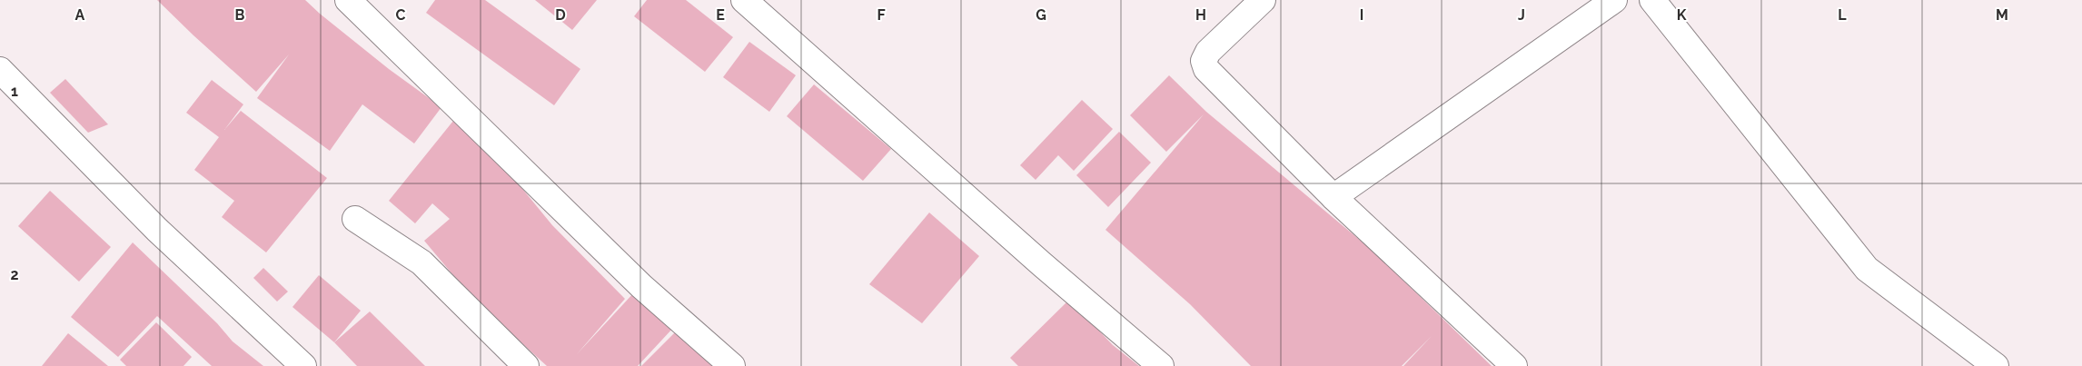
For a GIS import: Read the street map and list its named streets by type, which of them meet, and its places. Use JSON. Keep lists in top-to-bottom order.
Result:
{
  "grid": {
    "columns": [
      "A",
      "B",
      "C",
      "D",
      "E",
      "F",
      "G",
      "H",
      "I",
      "J",
      "K",
      "L",
      "M"
    ],
    "rows": ["1", "2"]
  }
}
